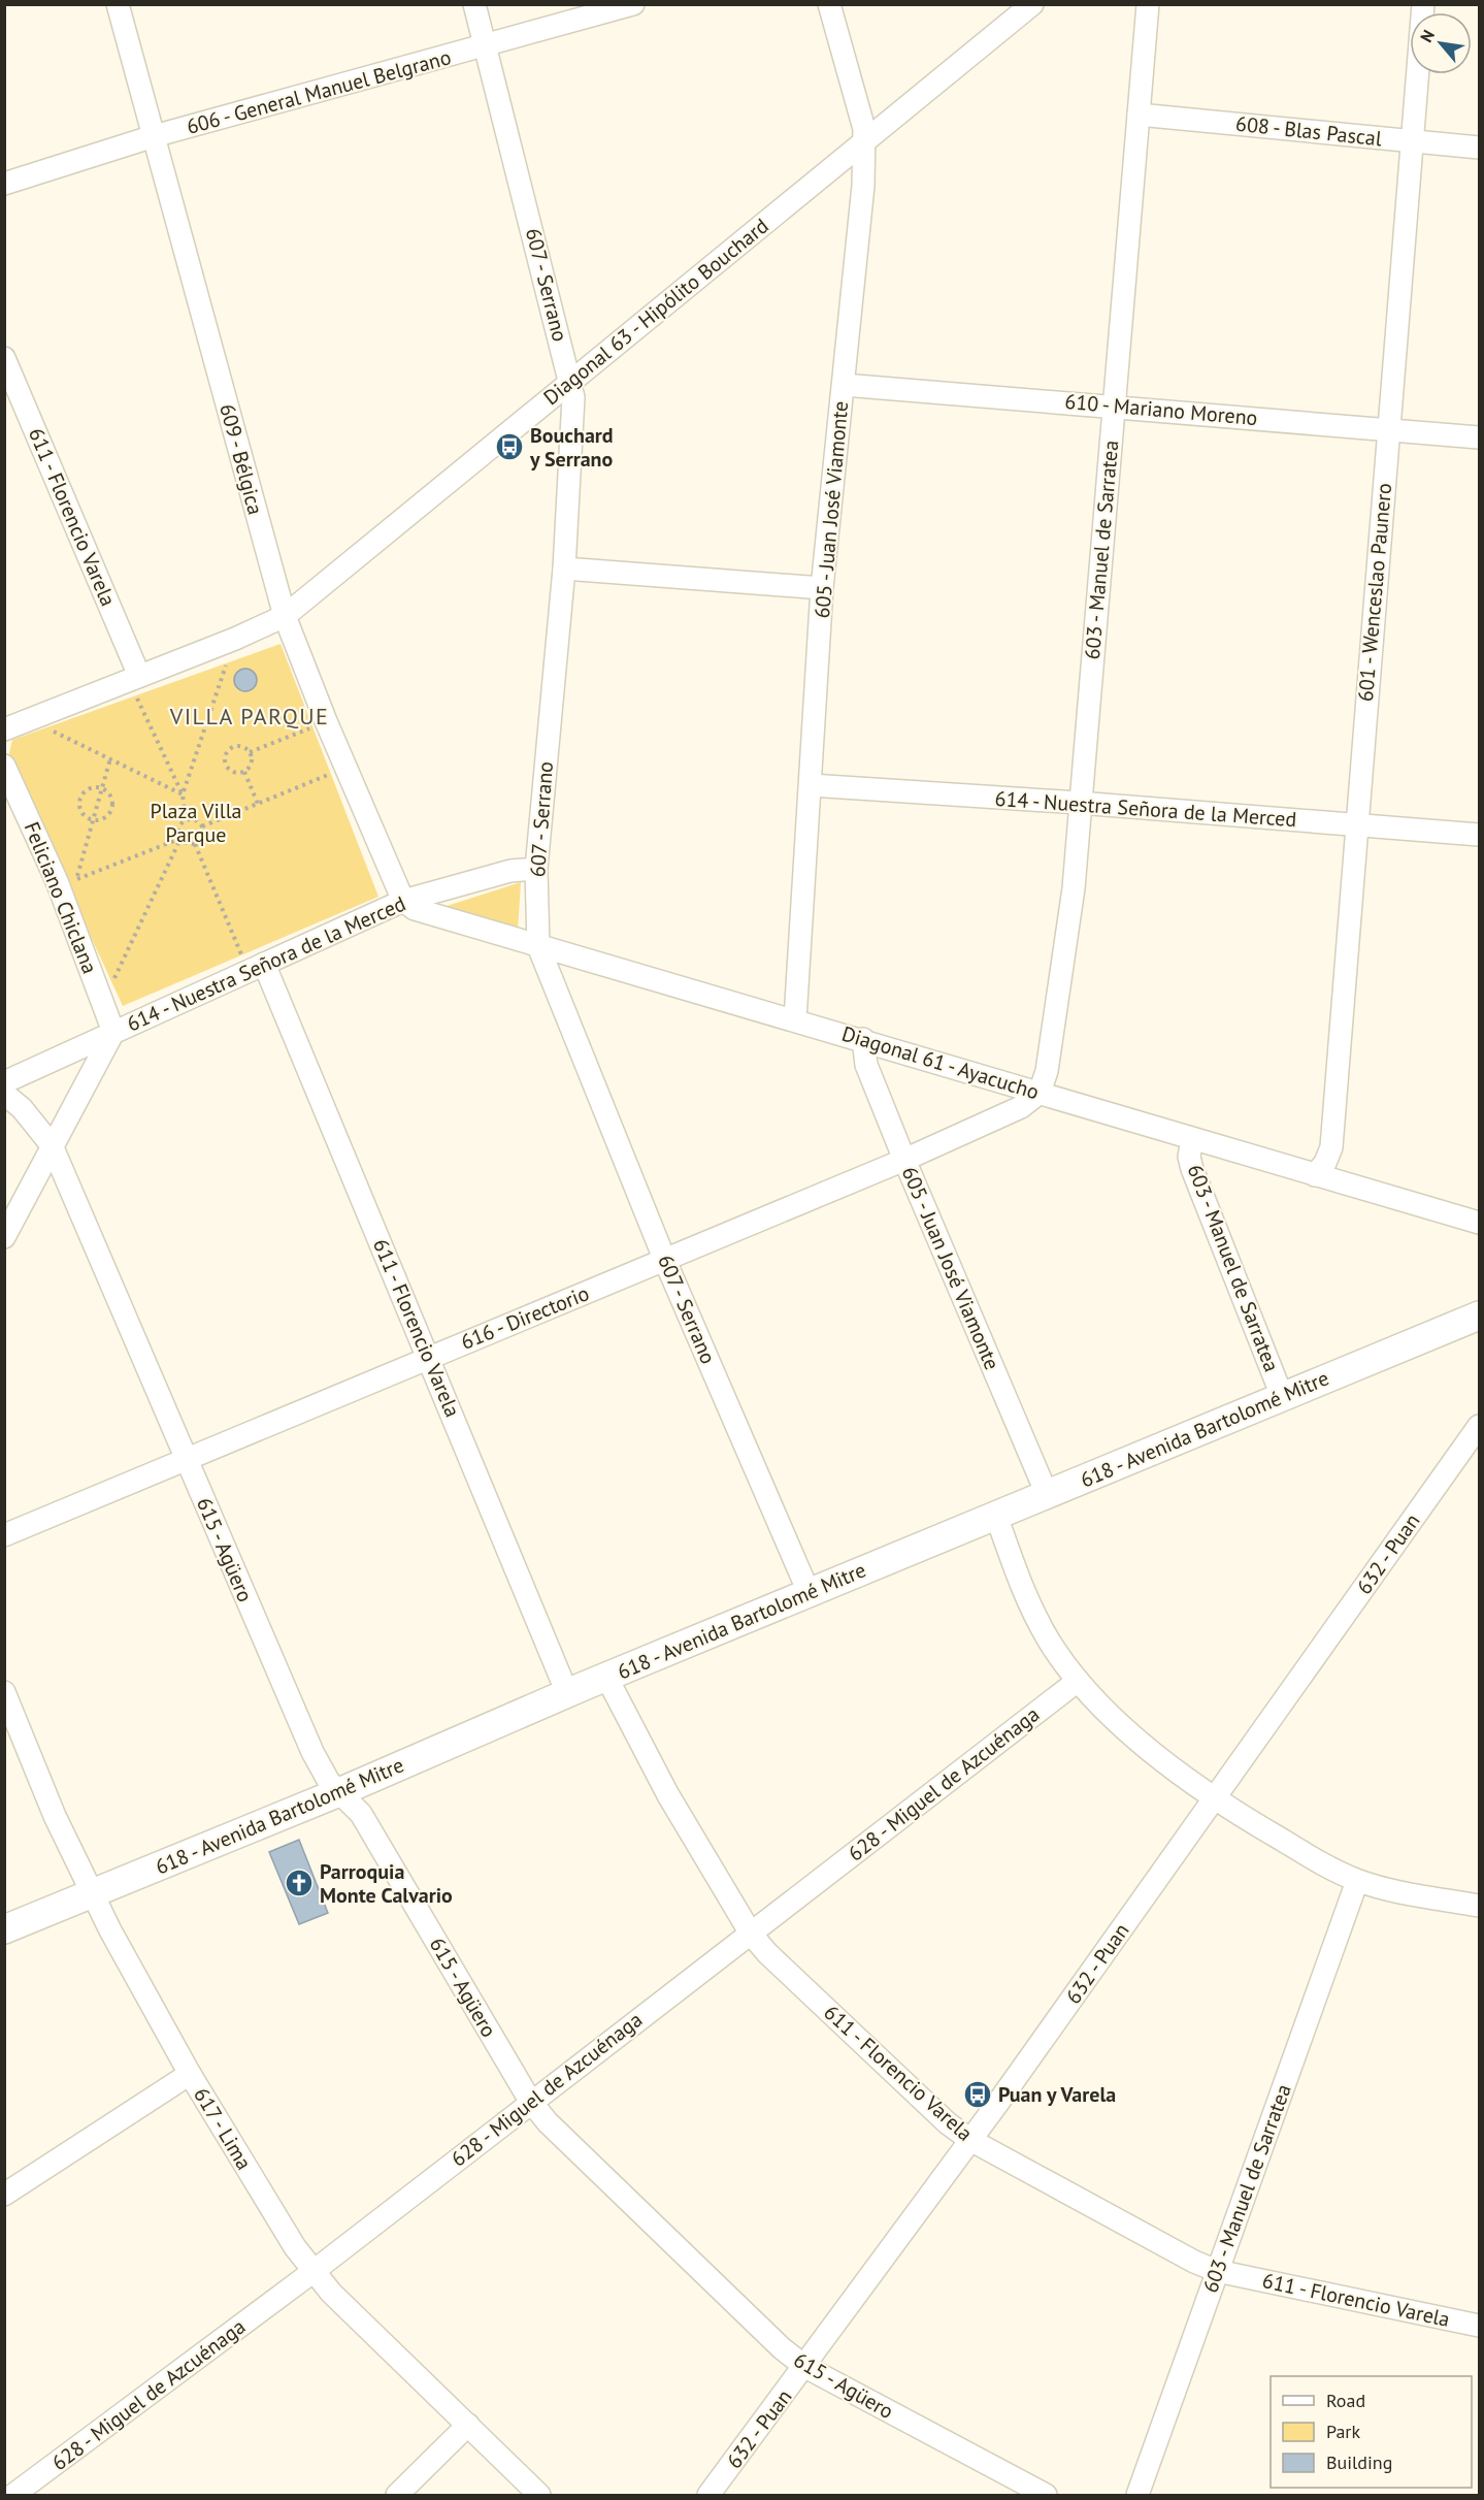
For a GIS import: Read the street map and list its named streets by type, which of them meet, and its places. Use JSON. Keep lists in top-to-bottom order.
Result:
{
  "streets": {
    "main road": ["618 - Avenida Bartolomé Mitre"],
    "street": [
      "606 - General Manuel Belgrano",
      "608 - Blas Pascal",
      "607 - Serrano",
      "Diagonal 63 - Hipólito Bouchard",
      "610 - Mariano Moreno",
      "609 - Bélgica",
      "605 - Juan José Viamonte",
      "611 - Florencio Varela",
      "603 - Manuel de Sarratea",
      "601 - Wenceslao Paunero",
      "614 - Nuestra Señora de la Merced",
      "Feliciano Chiclana",
      "Diagonal 61 - Ayacucho",
      "616 - Directorio",
      "615 - Agüero",
      "632 - Puan",
      "628 - Miguel de Azcuénaga",
      "617 - Lima"
    ]
  },
  "crossings": [
    ["606 - General Manuel Belgrano", "607 - Serrano"],
    ["606 - General Manuel Belgrano", "609 - Bélgica"],
    ["608 - Blas Pascal", "603 - Manuel de Sarratea"],
    ["608 - Blas Pascal", "601 - Wenceslao Paunero"],
    ["607 - Serrano", "Diagonal 63 - Hipólito Bouchard"],
    ["607 - Serrano", "614 - Nuestra Señora de la Merced"],
    ["607 - Serrano", "Diagonal 61 - Ayacucho"],
    ["607 - Serrano", "616 - Directorio"],
    ["607 - Serrano", "618 - Avenida Bartolomé Mitre"],
    ["Diagonal 63 - Hipólito Bouchard", "609 - Bélgica"],
    ["Diagonal 63 - Hipólito Bouchard", "605 - Juan José Viamonte"],
    ["Diagonal 63 - Hipólito Bouchard", "611 - Florencio Varela"],
    ["610 - Mariano Moreno", "605 - Juan José Viamonte"],
    ["610 - Mariano Moreno", "603 - Manuel de Sarratea"],
    ["610 - Mariano Moreno", "601 - Wenceslao Paunero"],
    ["609 - Bélgica", "614 - Nuestra Señora de la Merced"],
    ["609 - Bélgica", "Diagonal 61 - Ayacucho"],
    ["605 - Juan José Viamonte", "614 - Nuestra Señora de la Merced"],
    ["605 - Juan José Viamonte", "Diagonal 61 - Ayacucho"],
    ["605 - Juan José Viamonte", "616 - Directorio"],
    ["605 - Juan José Viamonte", "618 - Avenida Bartolomé Mitre"],
    ["611 - Florencio Varela", "603 - Manuel de Sarratea"],
    ["611 - Florencio Varela", "614 - Nuestra Señora de la Merced"],
    ["611 - Florencio Varela", "616 - Directorio"],
    ["611 - Florencio Varela", "618 - Avenida Bartolomé Mitre"],
    ["611 - Florencio Varela", "632 - Puan"],
    ["611 - Florencio Varela", "628 - Miguel de Azcuénaga"],
    ["603 - Manuel de Sarratea", "614 - Nuestra Señora de la Merced"],
    ["603 - Manuel de Sarratea", "Diagonal 61 - Ayacucho"],
    ["603 - Manuel de Sarratea", "616 - Directorio"],
    ["603 - Manuel de Sarratea", "618 - Avenida Bartolomé Mitre"],
    ["601 - Wenceslao Paunero", "614 - Nuestra Señora de la Merced"],
    ["601 - Wenceslao Paunero", "Diagonal 61 - Ayacucho"],
    ["614 - Nuestra Señora de la Merced", "Feliciano Chiclana"],
    ["614 - Nuestra Señora de la Merced", "Diagonal 61 - Ayacucho"],
    ["Diagonal 61 - Ayacucho", "616 - Directorio"],
    ["616 - Directorio", "615 - Agüero"],
    ["618 - Avenida Bartolomé Mitre", "615 - Agüero"],
    ["618 - Avenida Bartolomé Mitre", "617 - Lima"],
    ["615 - Agüero", "632 - Puan"],
    ["615 - Agüero", "628 - Miguel de Azcuénaga"],
    ["628 - Miguel de Azcuénaga", "617 - Lima"]
  ],
  "districts": ["VILLA PARQUE"],
  "parks": ["Plaza Villa Parque"],
  "places": {
    "bus stop": ["Bouchard y Serrano", "Puan y Varela"],
    "church": ["Parroquia Monte Calvario"]
  },
  "legend": ["Road", "Park", "Building"],
  "north": "top left"
}
